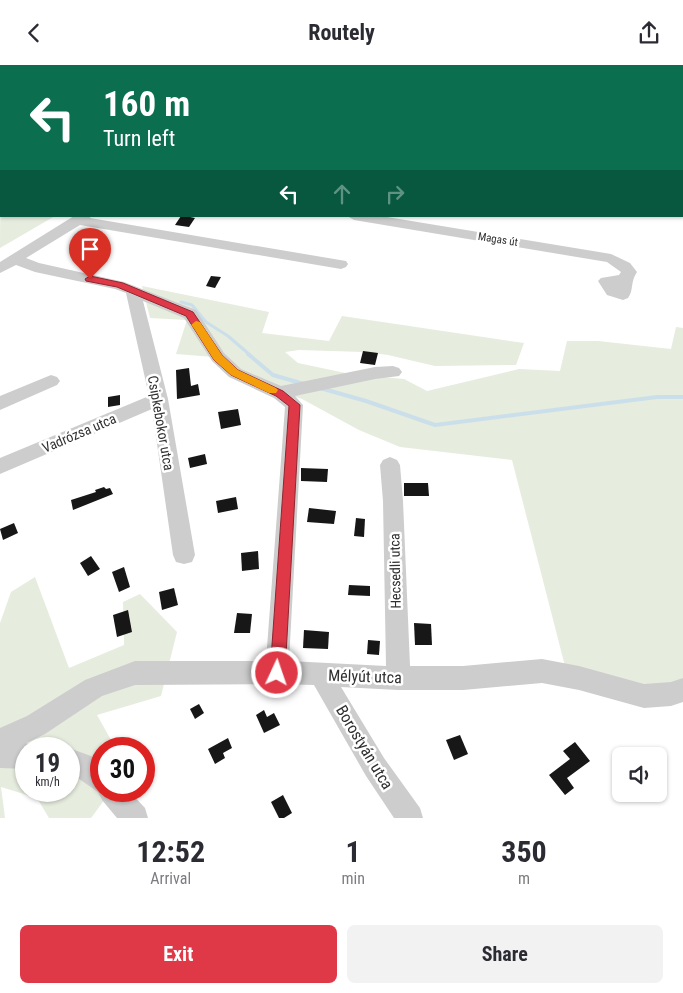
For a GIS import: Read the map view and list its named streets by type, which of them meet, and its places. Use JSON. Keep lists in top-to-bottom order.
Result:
{
  "streets": {
    "street": [
      "Magas út",
      "Csipkebokor utca",
      "Vadrózsa utca",
      "Hecsedli utca",
      "Mélyút utca",
      "Borostyán utca"
    ]
  },
  "crossings": [
    ["Csipkebokor utca", "Vadrózsa utca"],
    ["Hecsedli utca", "Mélyút utca"],
    ["Mélyút utca", "Borostyán utca"]
  ],
  "page": {
    "header": "Routely",
    "turn": ["160 m", "Turn left"],
    "speed": "19 km/h",
    "limit": "30",
    "eta": [
      "12:52",
      "Arrival",
      "1",
      "min",
      "350",
      "m"
    ],
    "buttons": ["Exit", "Share"]
  }
}
